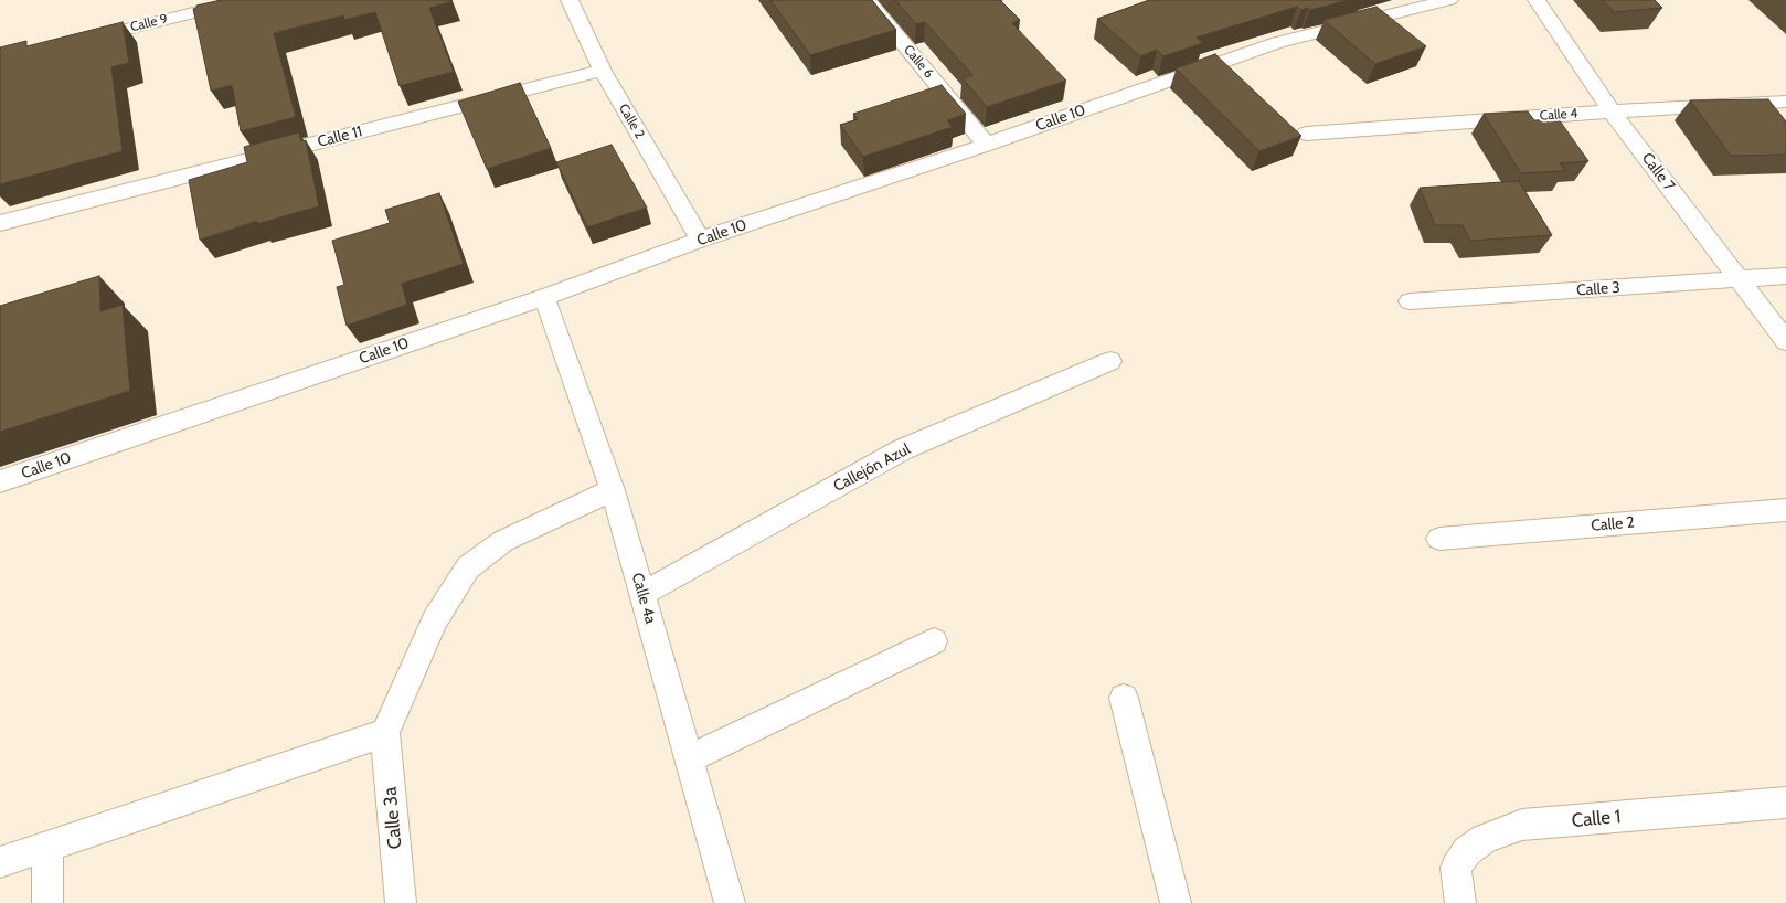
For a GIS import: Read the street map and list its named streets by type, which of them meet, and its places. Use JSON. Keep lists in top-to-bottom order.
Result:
{
  "streets": {
    "street": [
      "Calle 9",
      "Calle 6",
      "Calle 4",
      "Calle 10",
      "Calle 2",
      "Calle 11",
      "Calle 7",
      "Calle 3",
      "Callejón Azul",
      "Calle 4a",
      "Calle 3a",
      "Calle 1"
    ]
  },
  "crossings": [
    ["Calle 6", "Calle 10"],
    ["Calle 4", "Calle 7"],
    ["Calle 10", "Calle 2"],
    ["Calle 10", "Calle 4a"],
    ["Calle 2", "Calle 11"],
    ["Calle 7", "Calle 3"],
    ["Callejón Azul", "Calle 4a"]
  ]
}
